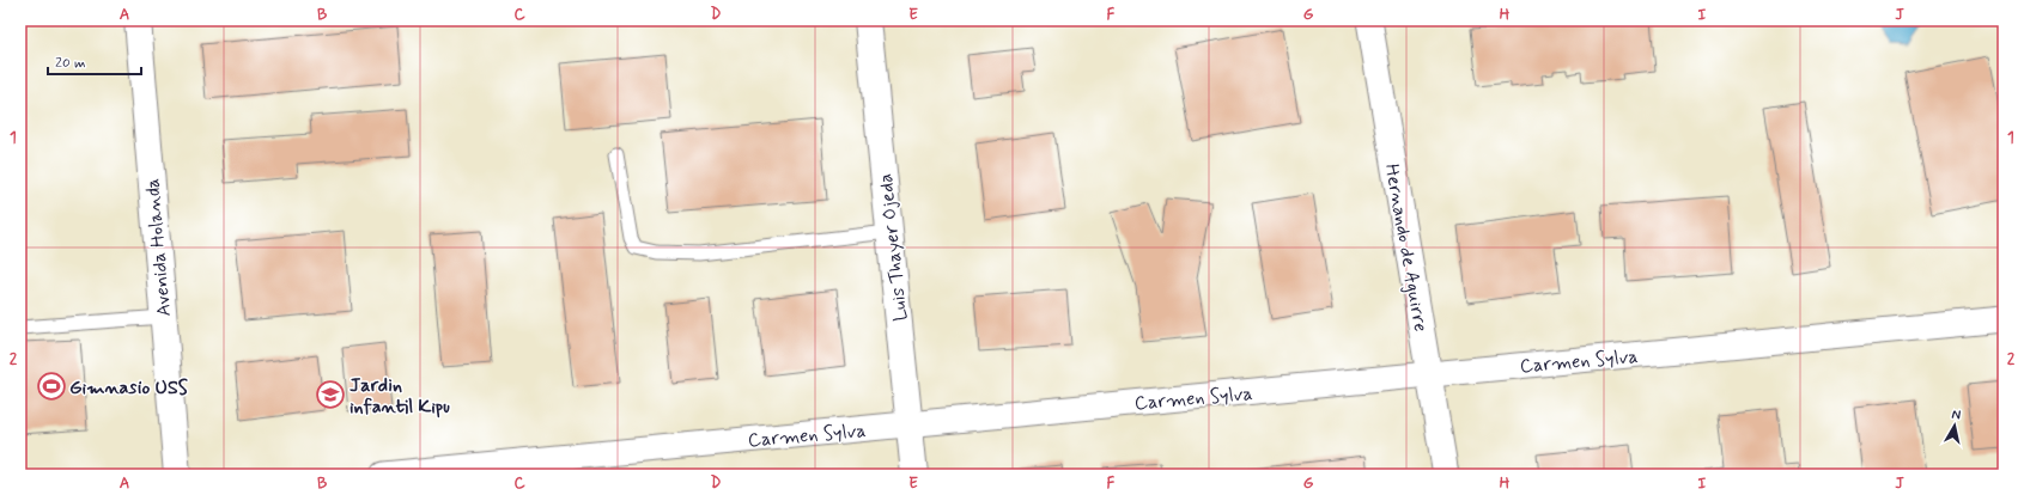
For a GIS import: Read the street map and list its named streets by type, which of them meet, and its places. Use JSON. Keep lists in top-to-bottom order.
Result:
{
  "streets": {
    "street": [
      "Avenida Holanda",
      "Luis Thayer Ojeda",
      "Hernando de Aguirre",
      "Carmen Sylva"
    ]
  },
  "crossings": [
    ["Luis Thayer Ojeda", "Carmen Sylva"],
    ["Hernando de Aguirre", "Carmen Sylva"]
  ],
  "places": {
    "sports": ["Gimnasio USS"],
    "school or university": ["Jardin infantil Kipu"]
  },
  "scale_bar": "20 m",
  "north": "top",
  "grid": {
    "columns": [
      "A",
      "B",
      "C",
      "D",
      "E",
      "F",
      "G",
      "H",
      "I",
      "J"
    ],
    "rows": ["1", "2"]
  }
}
